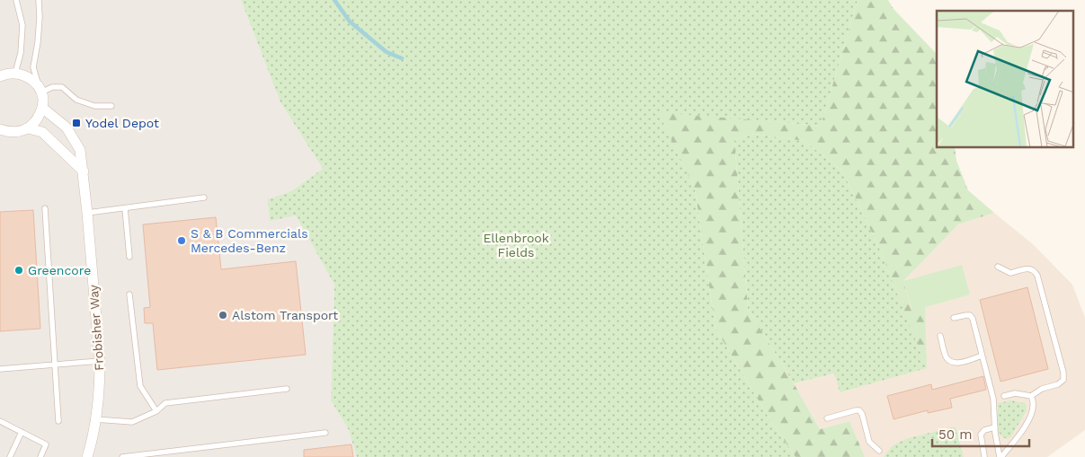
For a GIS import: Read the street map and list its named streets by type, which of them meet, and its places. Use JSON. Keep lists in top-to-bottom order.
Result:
{
  "streets": {
    "street": ["Frobisher Way"]
  },
  "parks": ["Ellenbrook Fields"],
  "places": {
    "transit": ["Yodel Depot"],
    "other": ["S & B Commercials Mercedes-Benz", "Greencore", "Alstom Transport"]
  },
  "scale_bar": "50 m"
}
